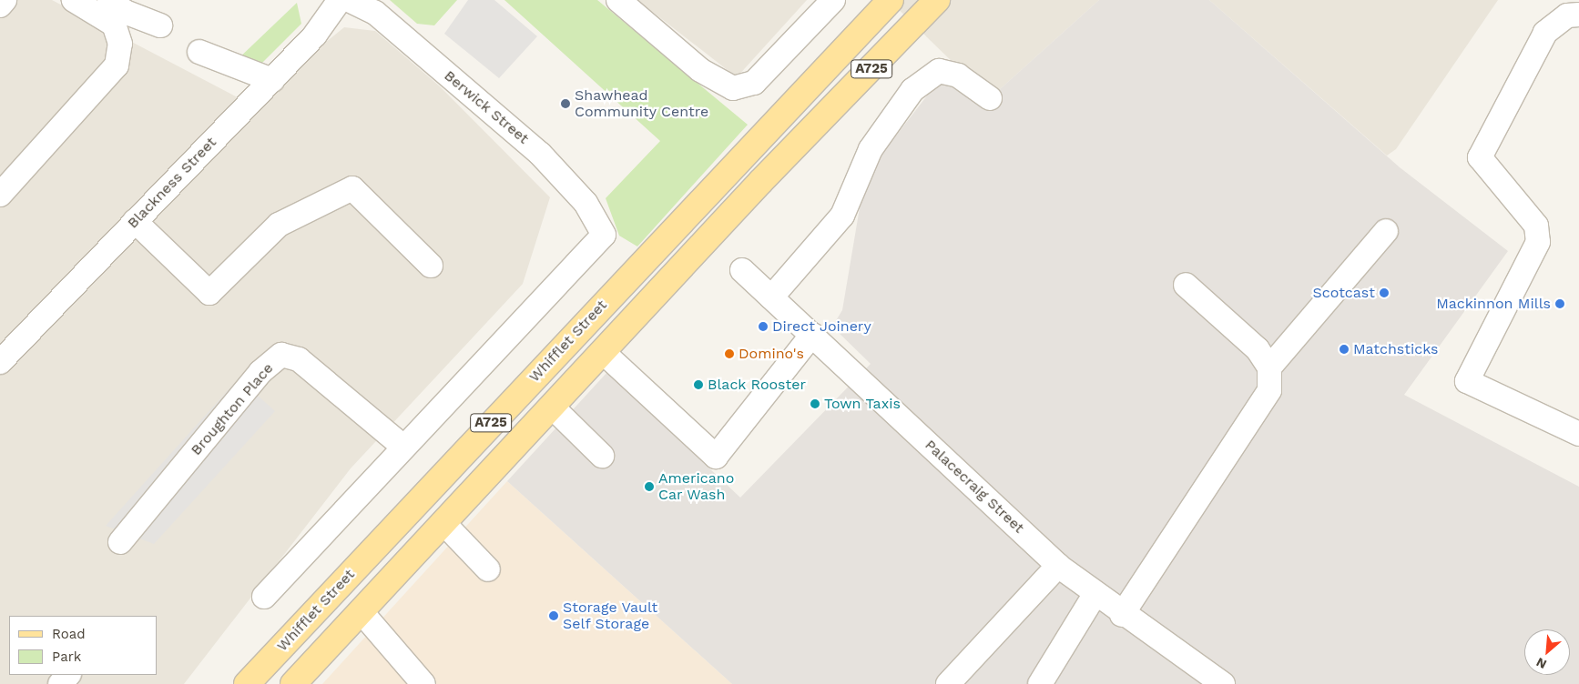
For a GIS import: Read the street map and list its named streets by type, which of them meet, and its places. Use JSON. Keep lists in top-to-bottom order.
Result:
{
  "streets": {
    "main road": ["A725", "Whifflet Street"],
    "street": [
      "Berwick Street",
      "Blackness Street",
      "Broughton Place",
      "Palacecraig Street"
    ]
  },
  "crossings": [
    ["Berwick Street", "Broughton Place"]
  ],
  "places": [
    "Shawhead Community Centre",
    "Scotcast",
    "Mackinnon Mills",
    "Direct Joinery",
    "Matchsticks",
    "Domino's",
    "Black Rooster",
    "Town Taxis",
    "Americano Car Wash",
    "Storage Vault Self Storage"
  ],
  "legend": ["Road", "Park"],
  "north": "bottom left"
}
